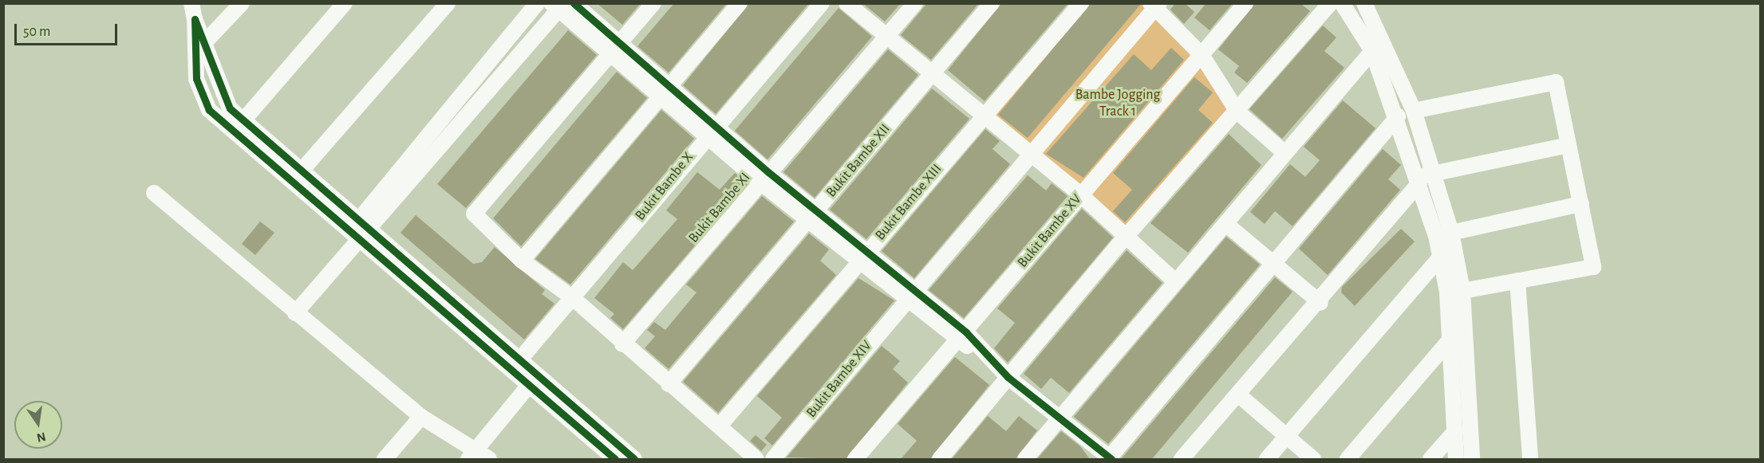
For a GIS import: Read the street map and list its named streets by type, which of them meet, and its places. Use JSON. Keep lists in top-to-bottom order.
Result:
{
  "streets": {
    "street": [
      "Bukit Bambe XII",
      "Bukit Bambe X",
      "Bukit Bambe XIII",
      "Bukit Bambe XI",
      "Bukit Bambe XV",
      "Bukit Bambe XIV"
    ]
  },
  "parks": ["Bambe Jogging Track 1"],
  "scale_bar": "50 m",
  "north": "bottom"
}
